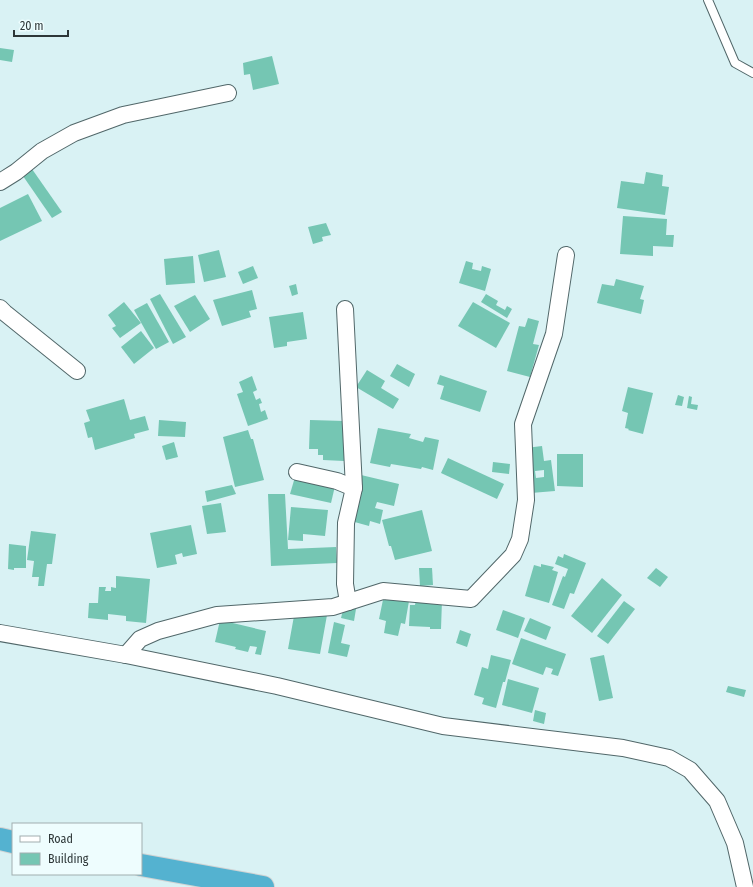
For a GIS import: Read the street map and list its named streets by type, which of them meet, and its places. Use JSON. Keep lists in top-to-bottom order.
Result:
{
  "legend": ["Road", "Building"],
  "scale_bar": "20 m"
}
